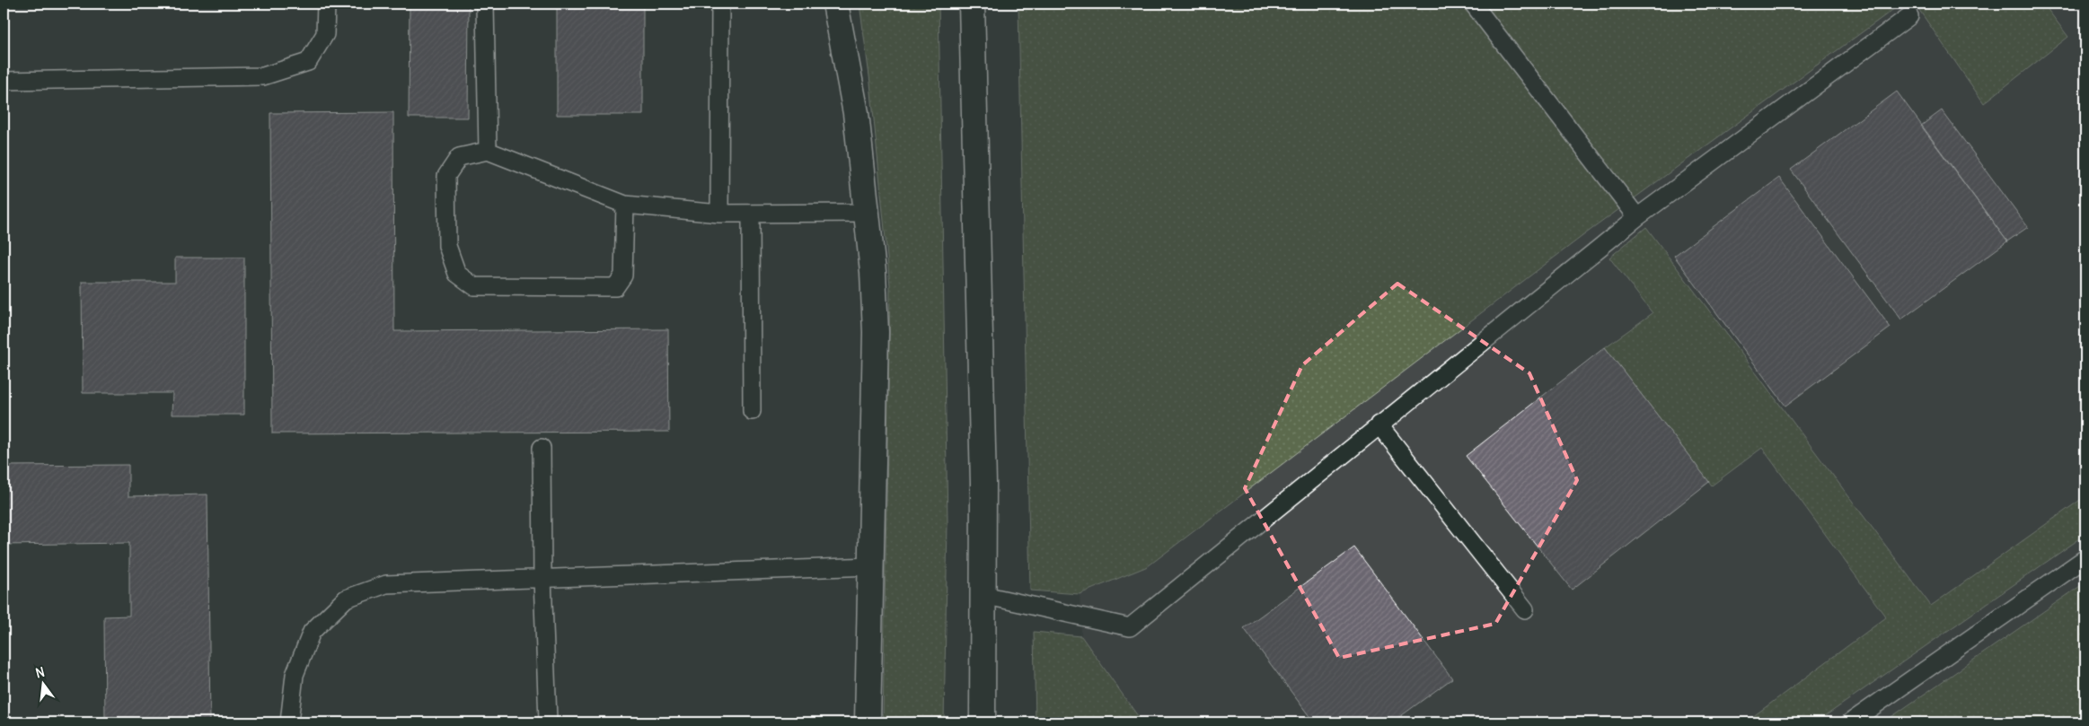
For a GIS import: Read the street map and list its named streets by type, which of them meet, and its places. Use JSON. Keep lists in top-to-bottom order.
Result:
{
  "north": "top"
}
